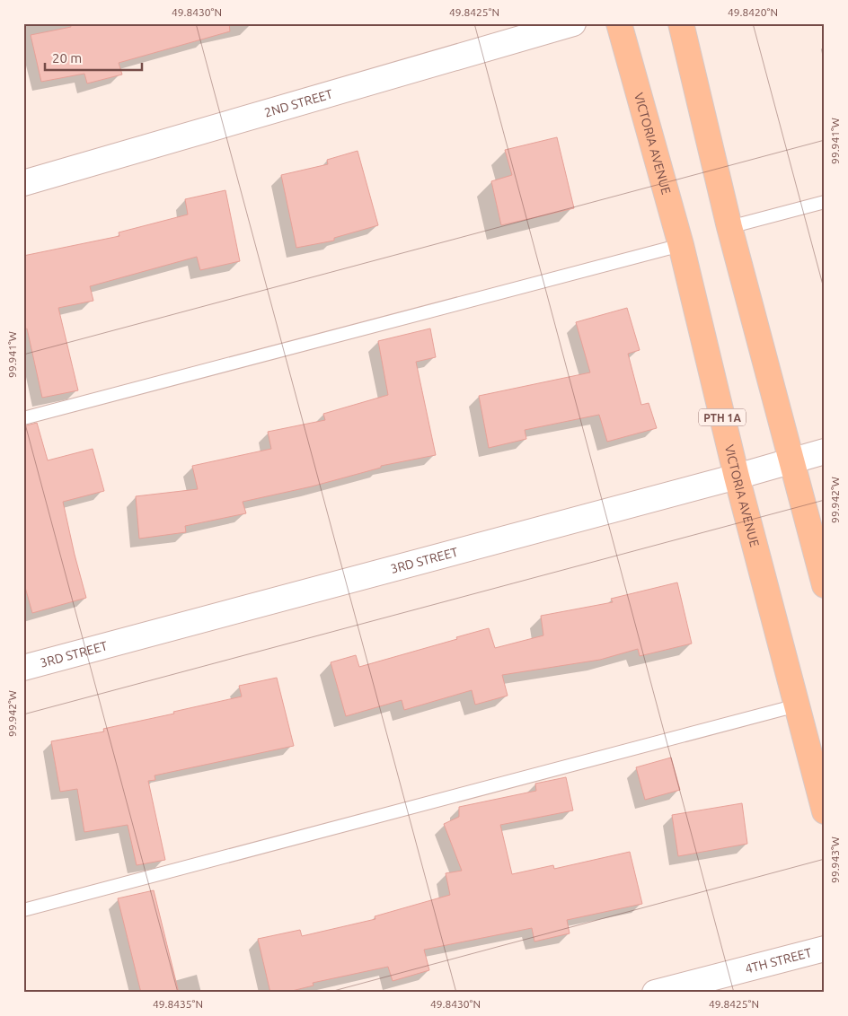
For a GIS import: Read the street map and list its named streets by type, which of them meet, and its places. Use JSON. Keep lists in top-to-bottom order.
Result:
{
  "streets": {
    "main road": ["VICTORIA AVENUE", "PTH 1A"],
    "street": ["2ND STREET", "3RD STREET", "4TH STREET"]
  },
  "crossings": [
    ["VICTORIA AVENUE", "3RD STREET"]
  ],
  "scale_bar": "20 m",
  "coordinates": [
    "49.8430°N",
    "49.8425°N",
    "49.8420°N",
    "99.941°W",
    "99.942°W",
    "99.943°W",
    "49.8435°N"
  ]
}
